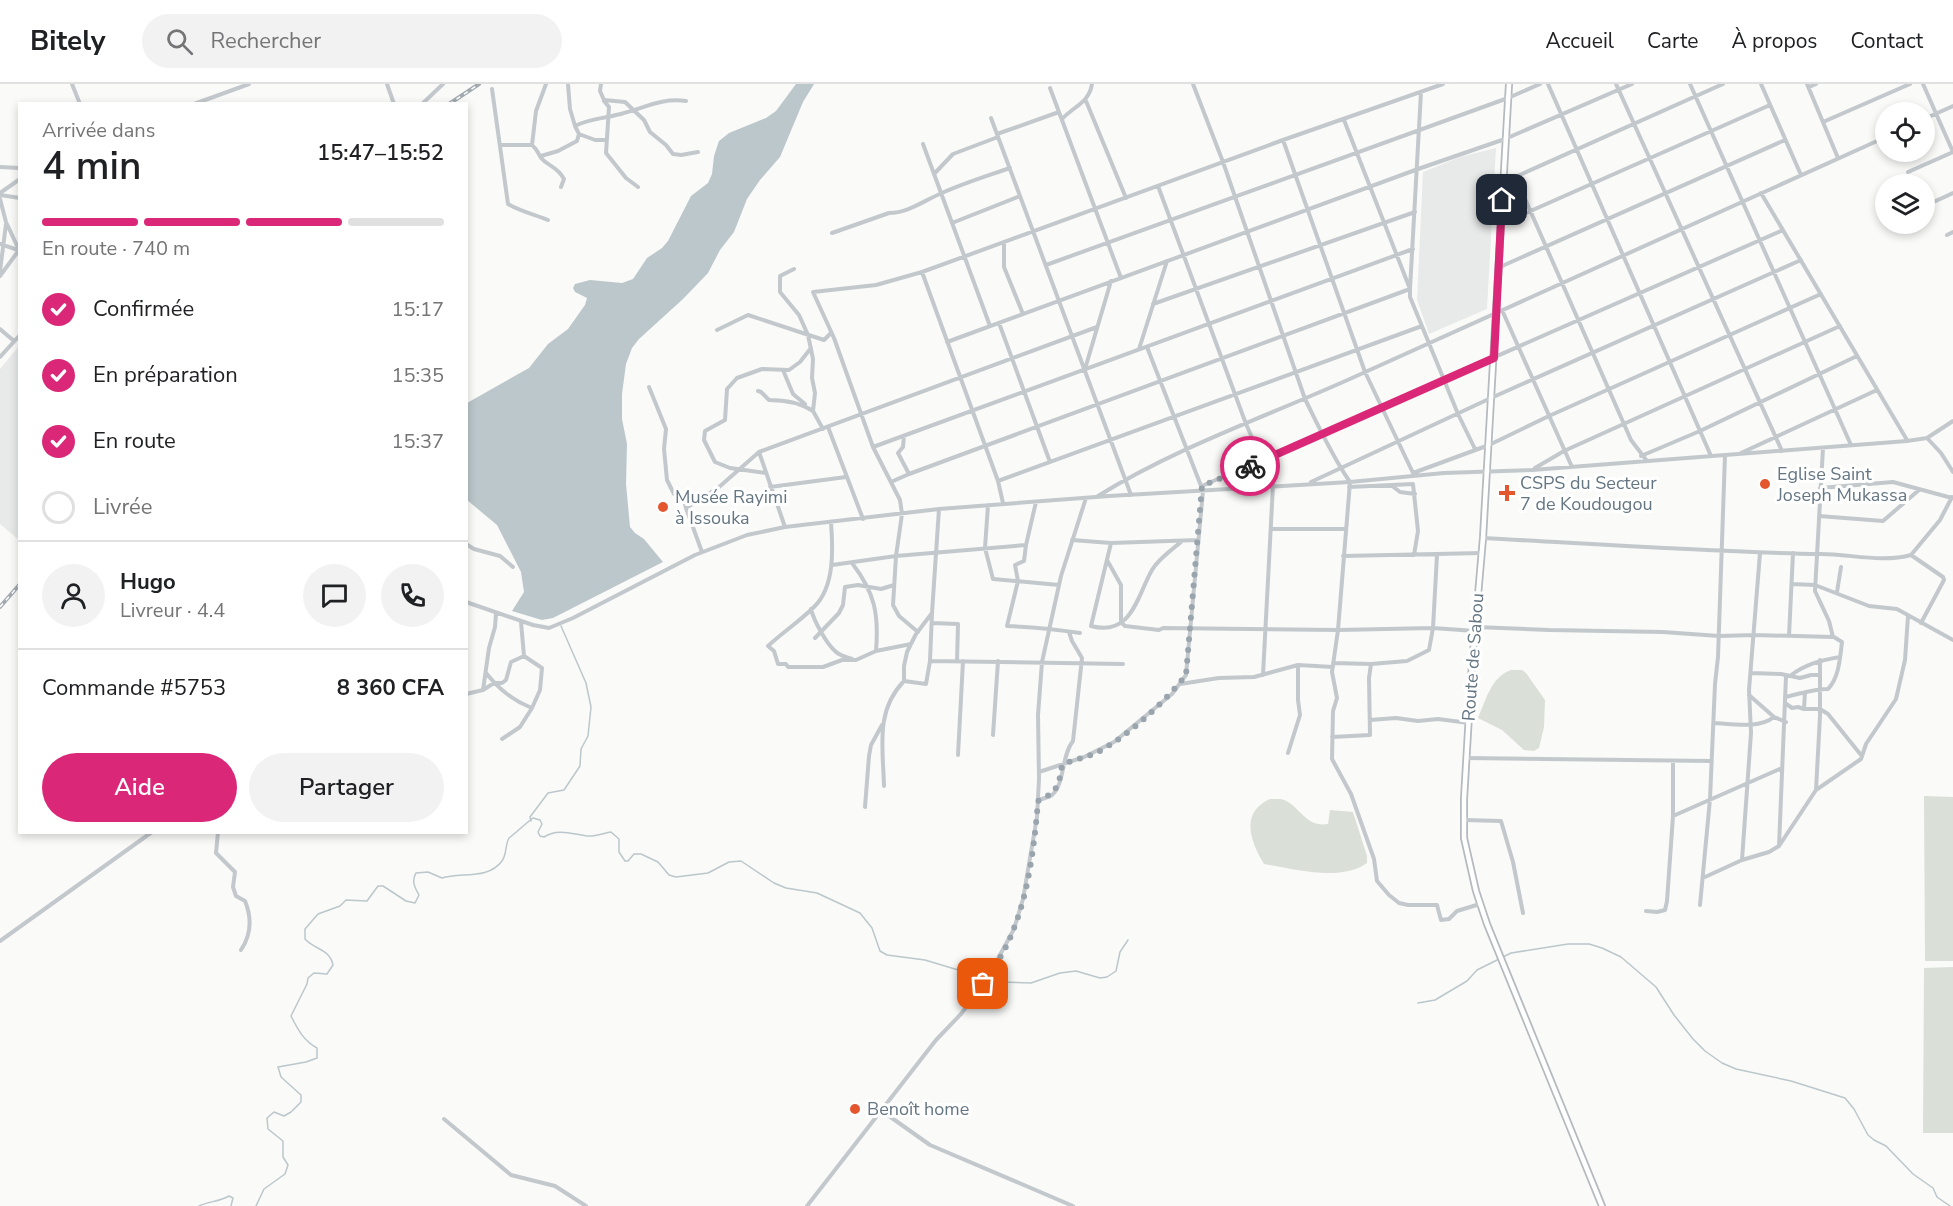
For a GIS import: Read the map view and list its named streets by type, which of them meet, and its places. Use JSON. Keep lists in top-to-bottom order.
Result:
{
  "streets": {
    "main road": ["Route de Sabou"]
  },
  "places": {
    "other": ["Eglise Saint Joseph Mukassa", "Musée Rayimi à Issouka", "Benoît home"],
    "health": ["CSPS du Secteur 7 de Koudougou"]
  },
  "page": {
    "header": "Bitely",
    "search": "Rechercher",
    "nav": [
      "Accueil",
      "Carte",
      "À propos",
      "Contact"
    ],
    "heading": ["4 min", "Arrivée dans", "15:47–15:52"],
    "panel": [
      "Hugo",
      "Livreur · 4.4",
      "Commande #5753",
      "8 360 CFA"
    ],
    "bar": "En route · 740 m",
    "list": [
      ["Confirmée", "15:17"],
      ["En préparation", "15:35"],
      ["En route", "15:37"],
      "Livrée"
    ],
    "buttons": ["Aide", "Partager"]
  }
}
